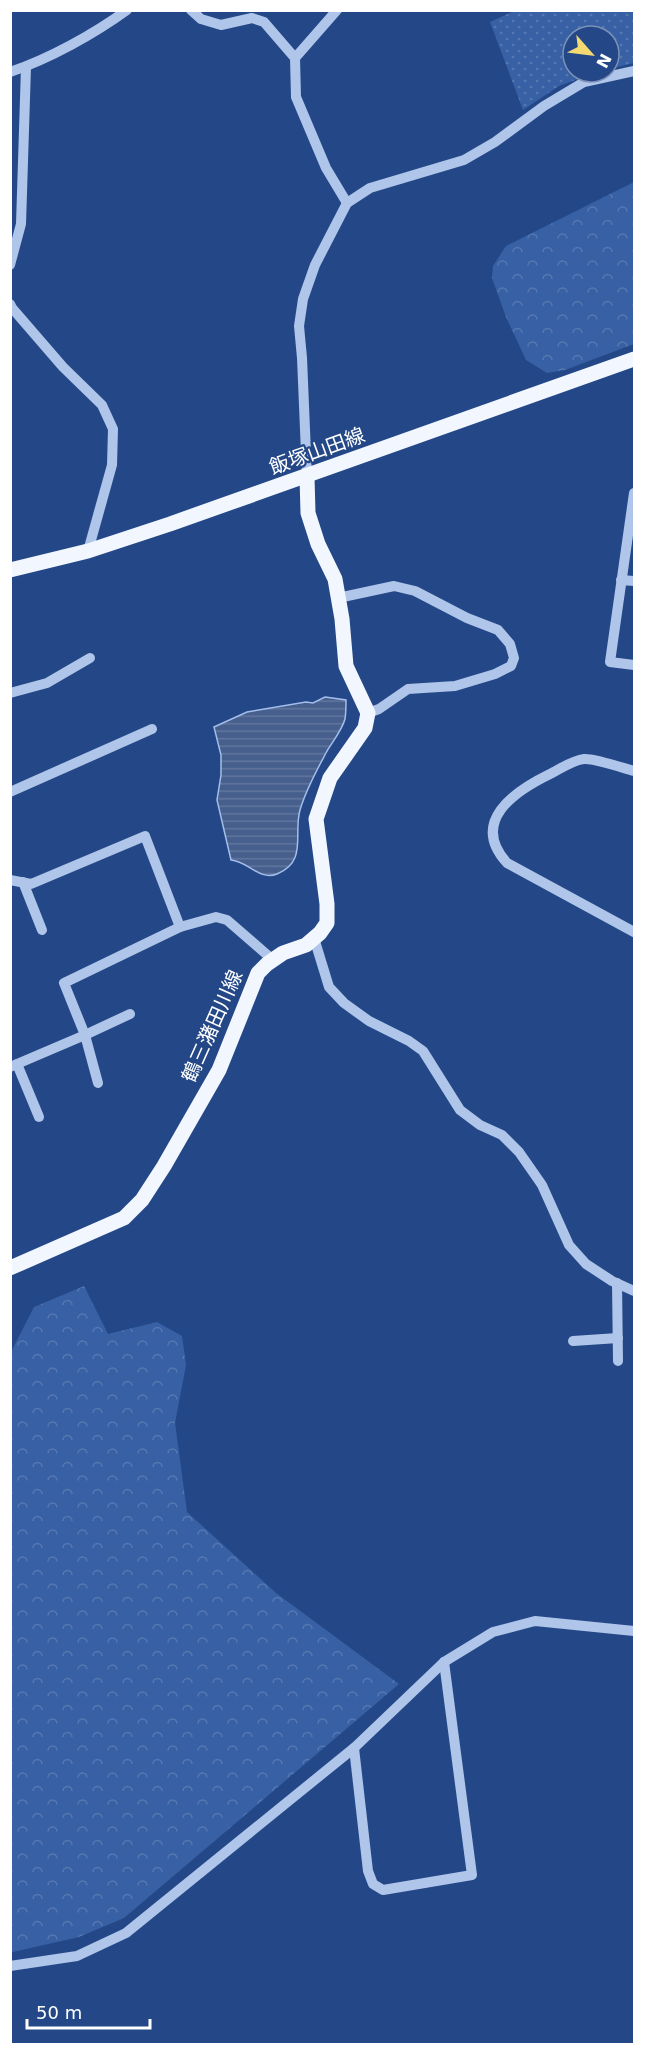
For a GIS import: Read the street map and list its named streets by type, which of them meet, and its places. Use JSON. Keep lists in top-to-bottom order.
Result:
{
  "streets": {
    "main road": ["飯塚山田線", "鶴三潴田川線"]
  },
  "scale_bar": "50 m",
  "north": "bottom right"
}
